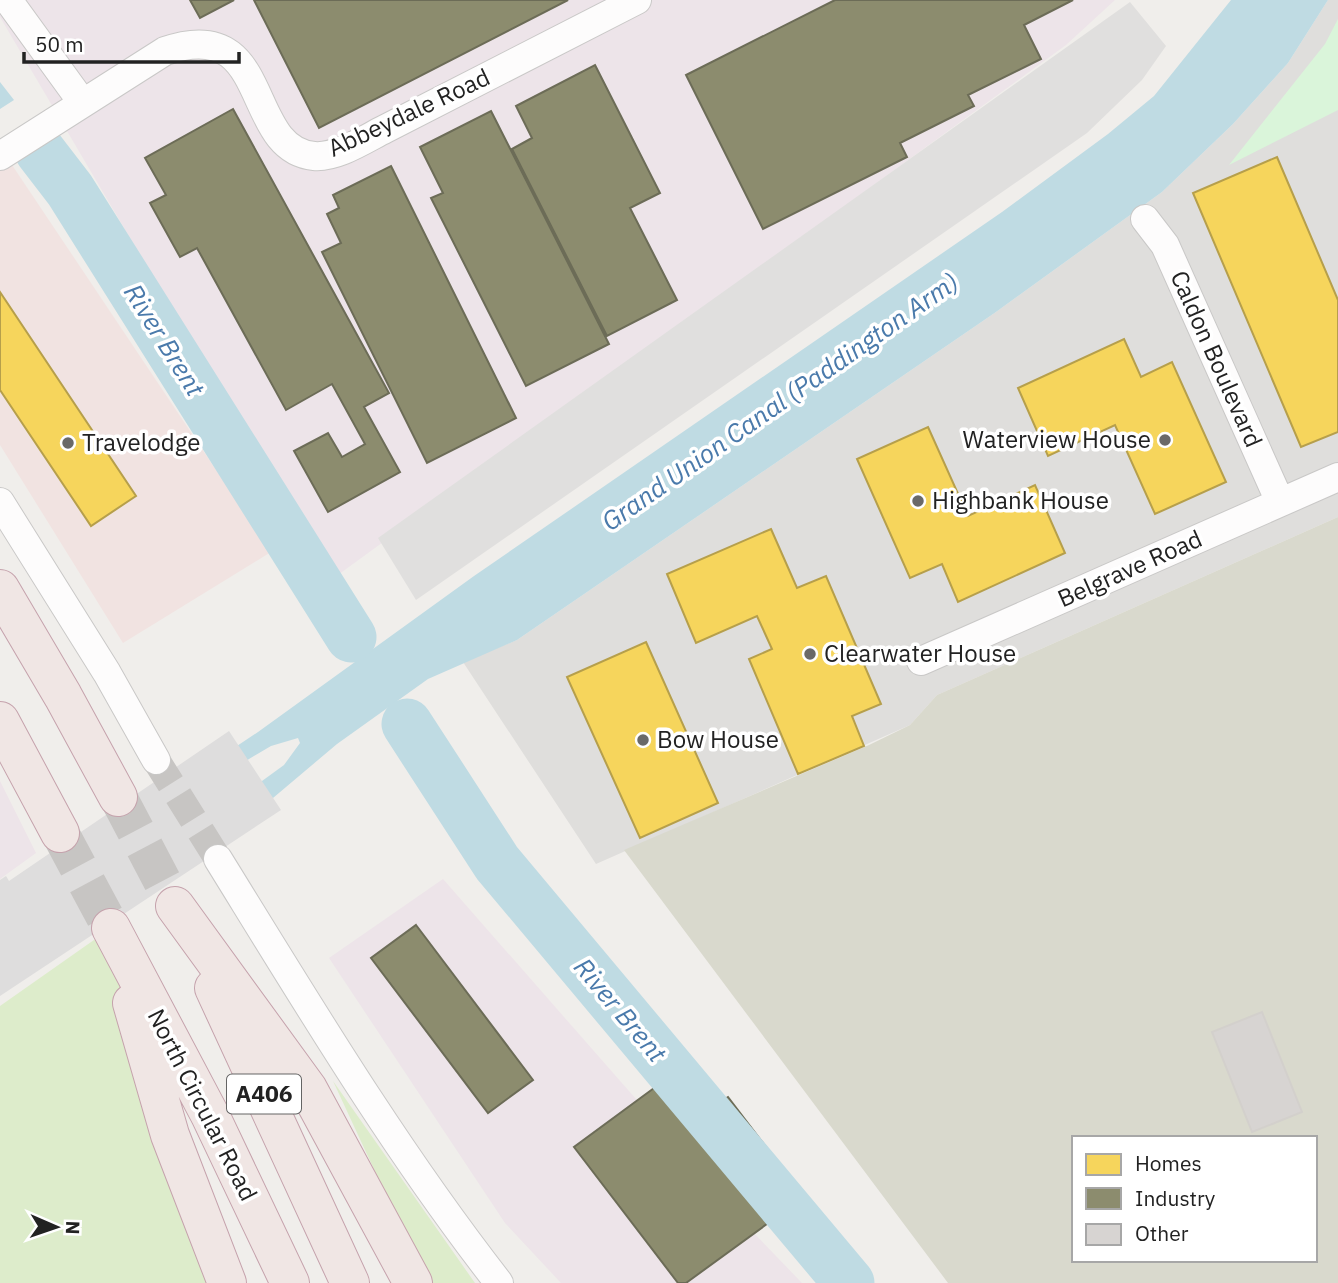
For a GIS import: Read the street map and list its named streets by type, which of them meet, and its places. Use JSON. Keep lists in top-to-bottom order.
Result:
{
  "streets": {
    "highway": ["A406", "North Circular Road"],
    "street": ["Abbeydale Road", "Caldon Boulevard", "Belgrave Road"]
  },
  "crossings": [
    ["Caldon Boulevard", "Belgrave Road"]
  ],
  "water": ["River Brent", "Grand Union Canal (Paddington Arm)"],
  "places": [
    "Waterview House",
    "Travelodge",
    "Highbank House",
    "Clearwater House",
    "Bow House"
  ],
  "legend": ["Homes", "Industry", "Other"],
  "scale_bar": "50 m",
  "north": "right"
}
